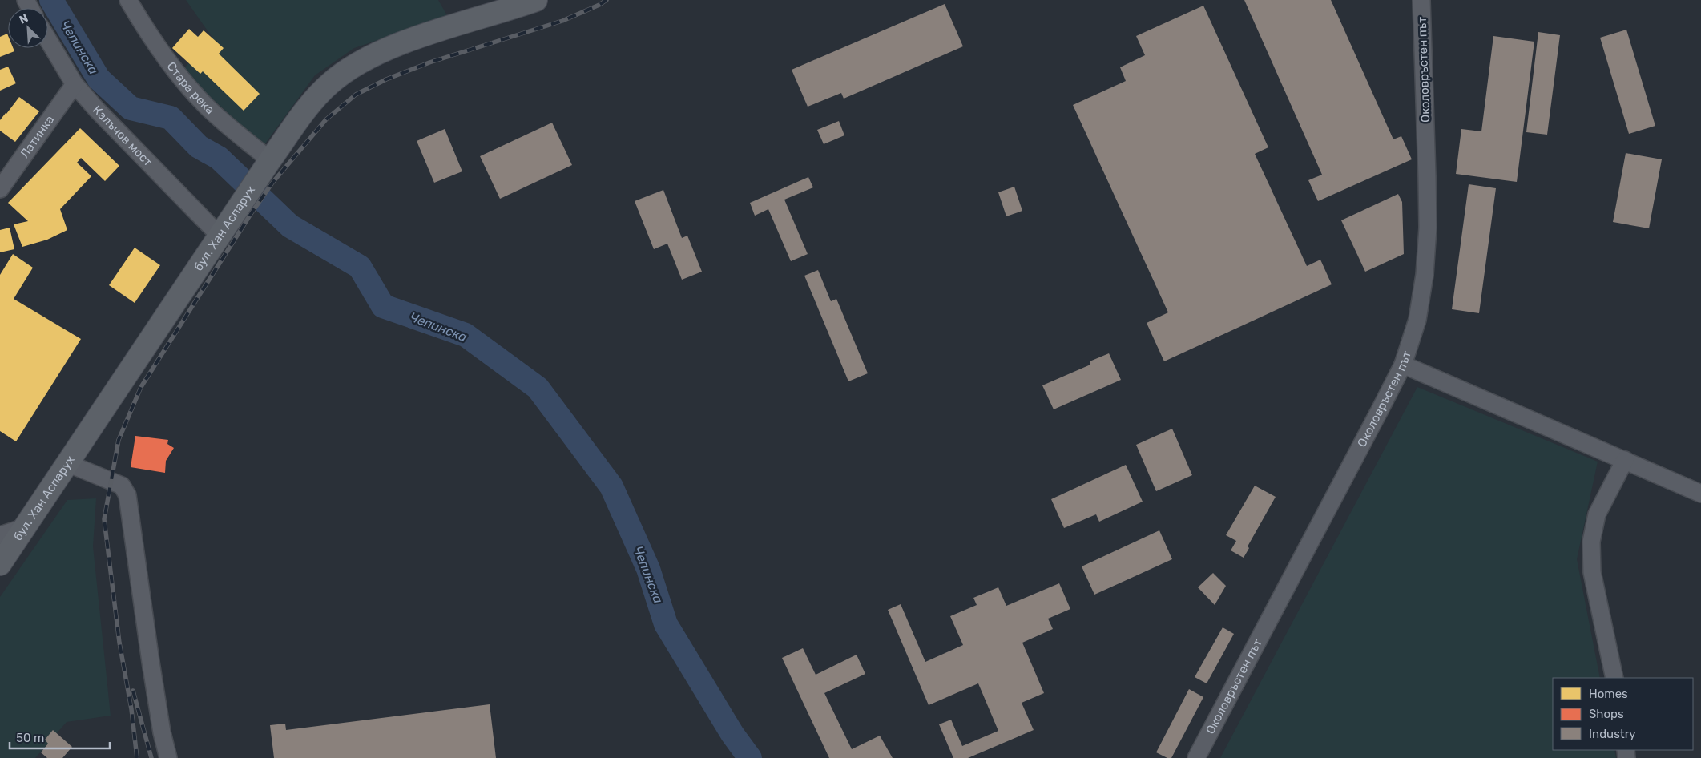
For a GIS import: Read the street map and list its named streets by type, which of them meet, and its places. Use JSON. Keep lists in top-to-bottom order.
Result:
{
  "streets": {
    "main road": ["бул. Хан Аспарух"],
    "street": [
      "Околовръстен път",
      "Стара река",
      "Калъчов мост",
      "Латинка"
    ]
  },
  "crossings": [
    ["Стара река", "бул. Хан Аспарух"],
    ["Калъчов мост", "Латинка"],
    ["Калъчов мост", "бул. Хан Аспарух"]
  ],
  "water": ["Чепинска"],
  "legend": ["Homes", "Shops", "Industry"],
  "scale_bar": "50 m",
  "north": "top left"
}
